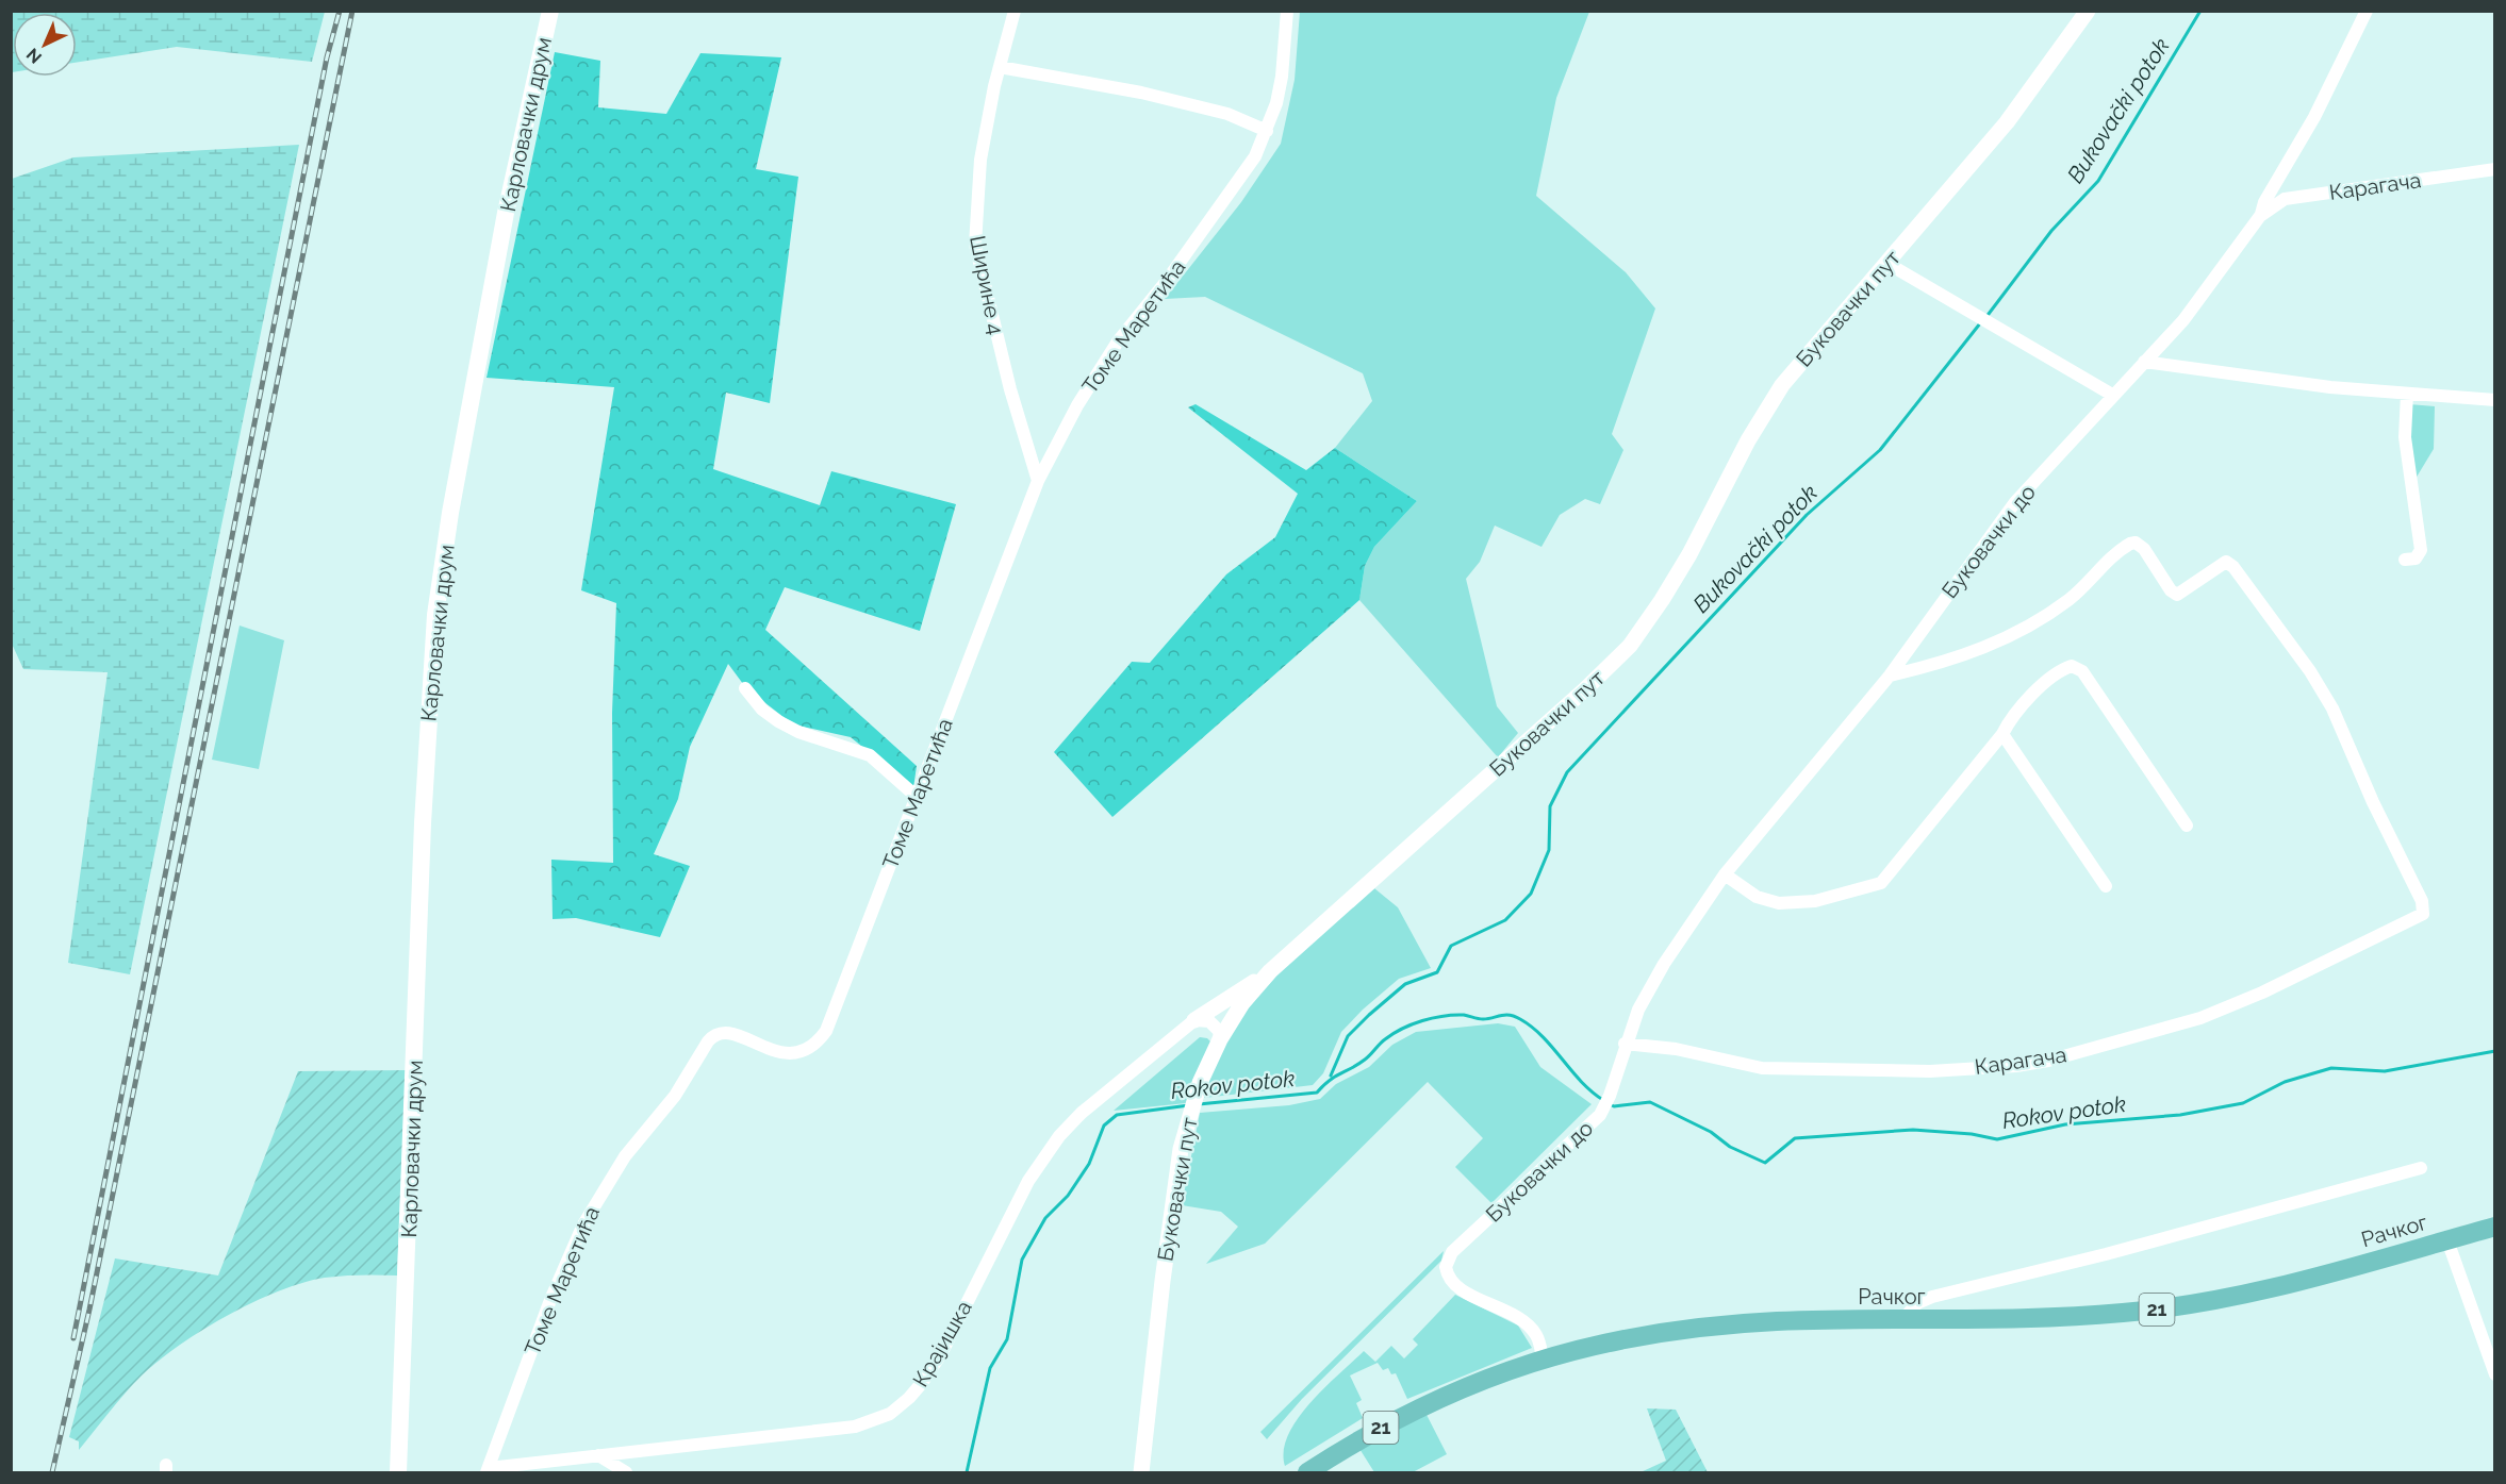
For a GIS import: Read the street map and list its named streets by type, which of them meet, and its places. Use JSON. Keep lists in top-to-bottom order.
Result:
{
  "streets": {
    "main road": ["Карловачки друм", "Рачког", "21"],
    "street": [
      "Карагача",
      "Ширине 4",
      "Буковачки пут",
      "Томе Маретића",
      "Буковачки до",
      "Крајишка"
    ]
  },
  "crossings": [
    ["Карагача", "Буковачки до"],
    ["Ширине 4", "Томе Маретића"],
    ["Томе Маретића", "Крајишка"],
    ["Буковачки до", "Рачког"]
  ],
  "water": ["Bukovački potok", "Rokov potok"],
  "north": "bottom left"
}
